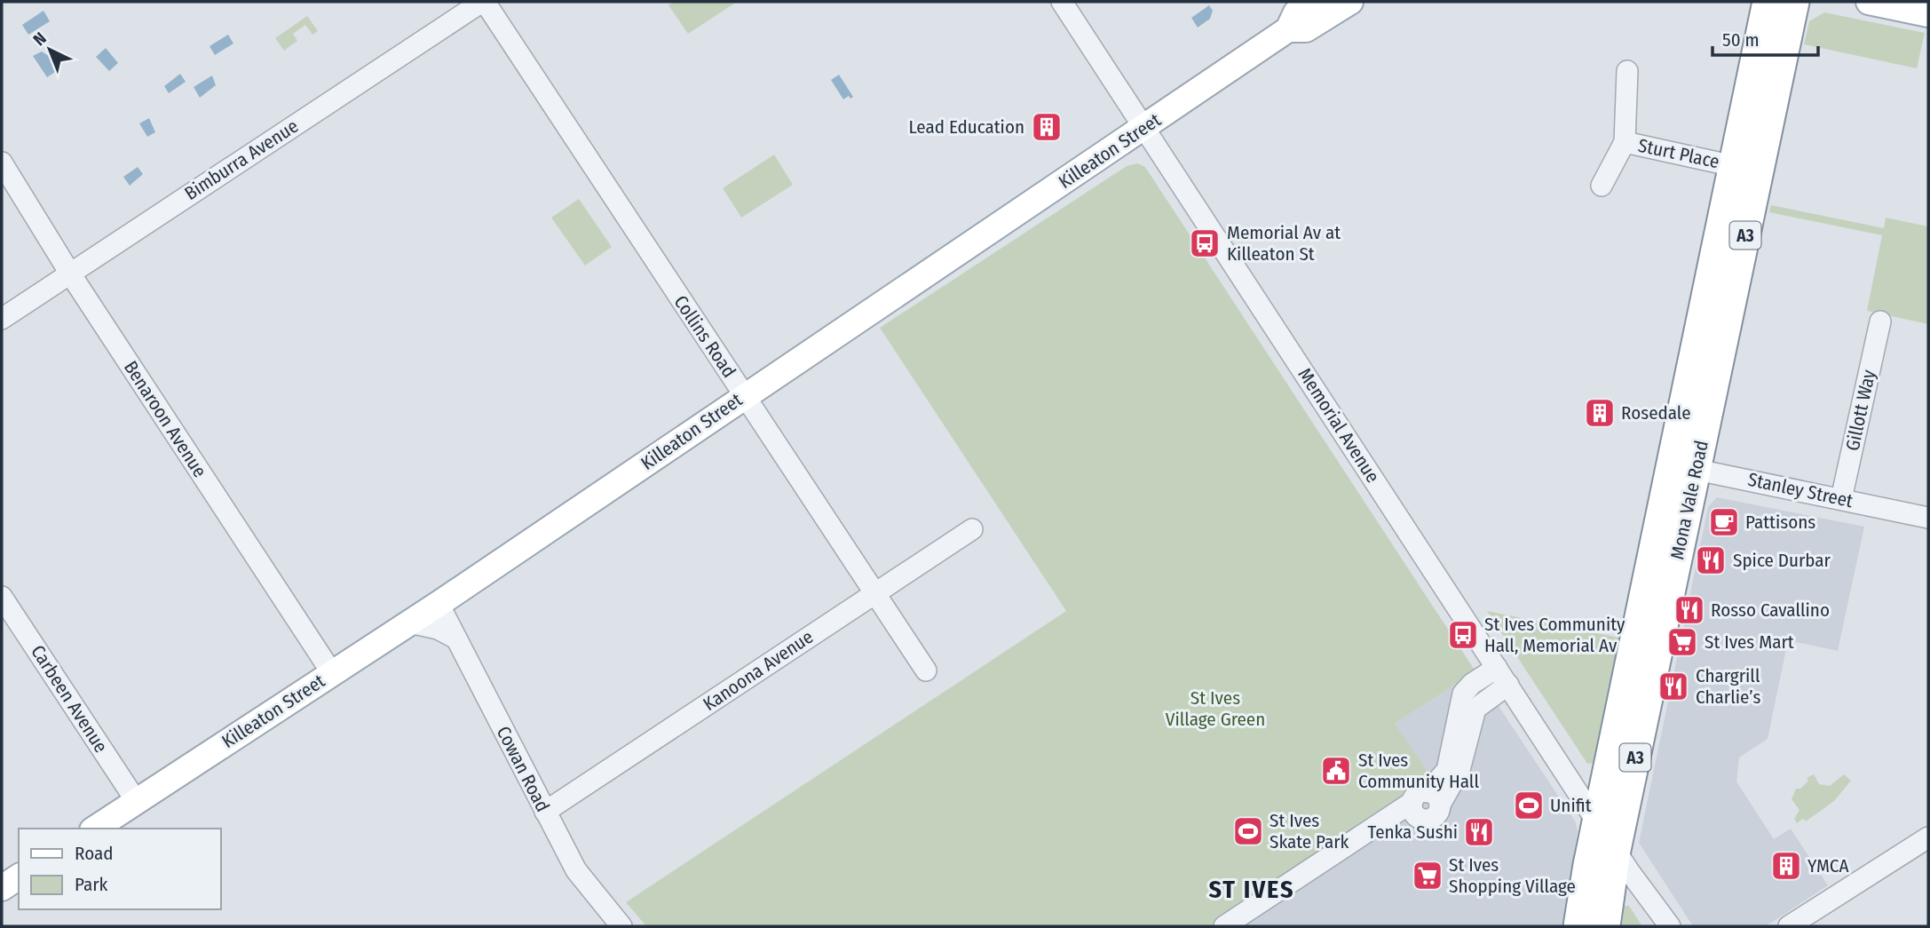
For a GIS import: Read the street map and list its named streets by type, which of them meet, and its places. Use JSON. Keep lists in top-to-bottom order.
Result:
{
  "streets": {
    "highway": ["A3", "Mona Vale Road"],
    "main road": ["Killeaton Street"],
    "street": [
      "Sturt Place",
      "Bimburra Avenue",
      "Collins Road",
      "Gillott Way",
      "Benaroon Avenue",
      "Memorial Avenue",
      "Stanley Street",
      "Kanoona Avenue",
      "Carbeen Avenue",
      "Cowan Road"
    ]
  },
  "crossings": [
    ["Killeaton Street", "Collins Road"],
    ["Killeaton Street", "Benaroon Avenue"],
    ["Killeaton Street", "Memorial Avenue"],
    ["Killeaton Street", "Carbeen Avenue"],
    ["Killeaton Street", "Cowan Road"],
    ["Sturt Place", "Mona Vale Road"],
    ["Bimburra Avenue", "Collins Road"],
    ["Bimburra Avenue", "Benaroon Avenue"],
    ["Collins Road", "Kanoona Avenue"],
    ["Gillott Way", "Stanley Street"],
    ["Memorial Avenue", "Mona Vale Road"],
    ["Stanley Street", "Mona Vale Road"],
    ["Kanoona Avenue", "Cowan Road"]
  ],
  "districts": ["ST IVES"],
  "parks": ["St Ives Village Green"],
  "places": {
    "building": ["Lead Education", "Rosedale", "YMCA"],
    "bus stop": ["Memorial Av at Killeaton St", "St Ives Community Hall, Memorial Av"],
    "cafe": ["Pattisons"],
    "restaurant": [
      "Spice Durbar",
      "Rosso Cavallino",
      "Chargrill Charlie’s",
      "Tenka Sushi"
    ],
    "supermarket": ["St Ives Mart", "St Ives Shopping Village"],
    "public building": ["St Ives Community Hall"],
    "sports": ["Unifit", "St Ives Skate Park"]
  },
  "legend": ["Road", "Park"],
  "scale_bar": "50 m",
  "north": "top left"
}
